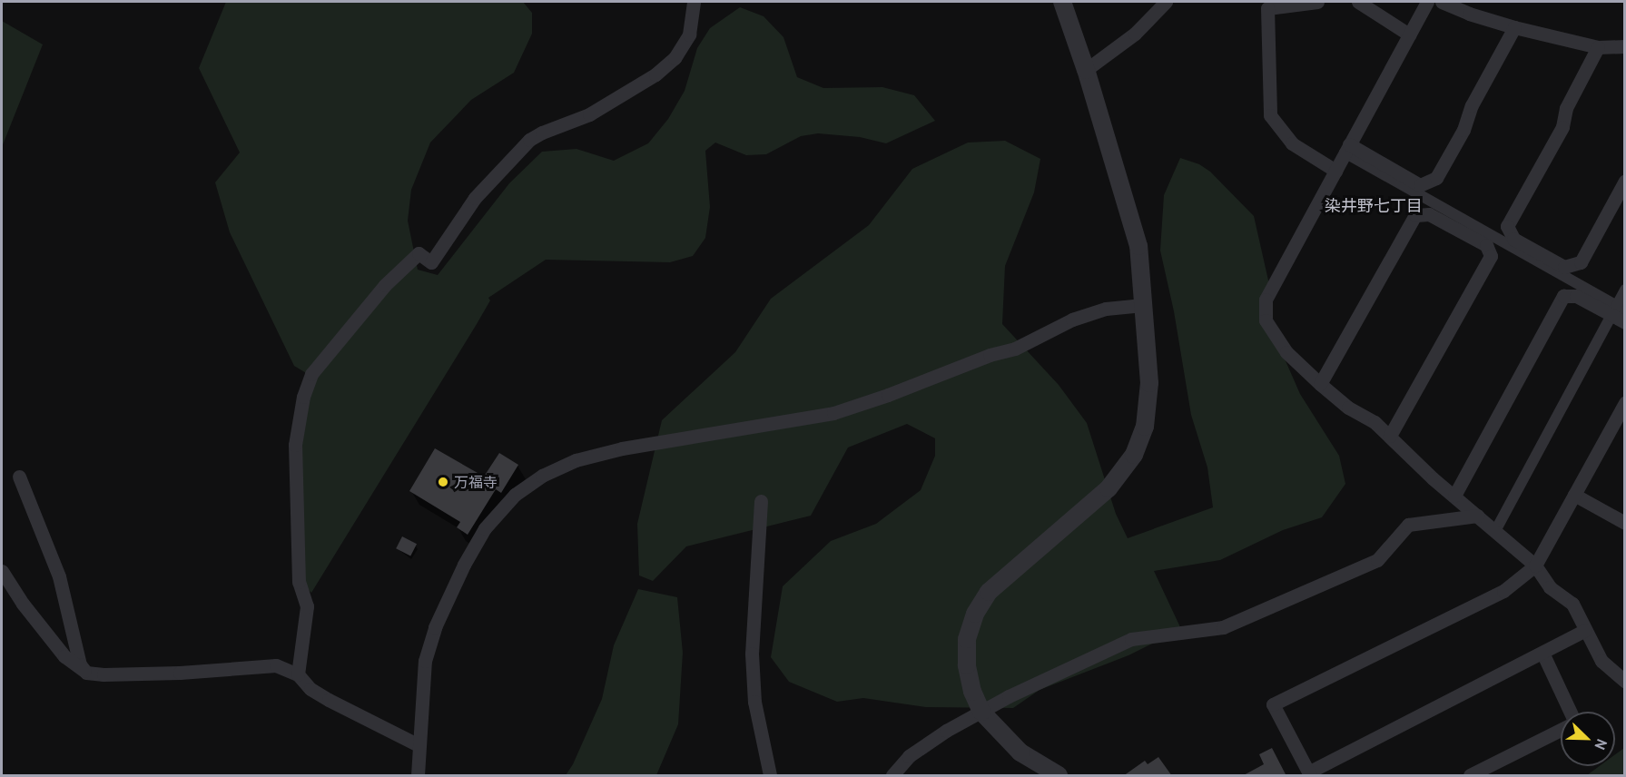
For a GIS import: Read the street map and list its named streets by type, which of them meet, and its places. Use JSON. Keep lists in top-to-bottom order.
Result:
{
  "districts": ["染井野七丁目"],
  "places": ["万福寺"],
  "north": "bottom right"
}
